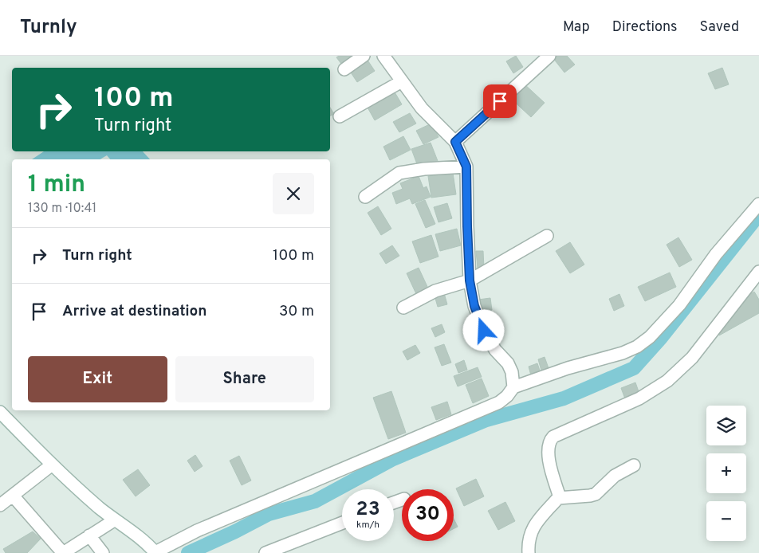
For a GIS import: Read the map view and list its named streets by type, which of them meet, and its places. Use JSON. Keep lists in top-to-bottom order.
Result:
{
  "page": {
    "header": "Turnly",
    "nav": ["Map", "Directions", "Saved"],
    "turn": ["100 m", "Turn right"],
    "heading": ["1 min", "130 m · 10:41"],
    "list": [
      {
        "name": "Turn right",
        "value": "100 m"
      },
      {
        "name": "Arrive at destination",
        "value": "30 m"
      }
    ],
    "buttons": ["Exit", "Share"],
    "map_buttons": ["+", "−"],
    "speed": "23 km/h",
    "limit": "30"
  }
}
